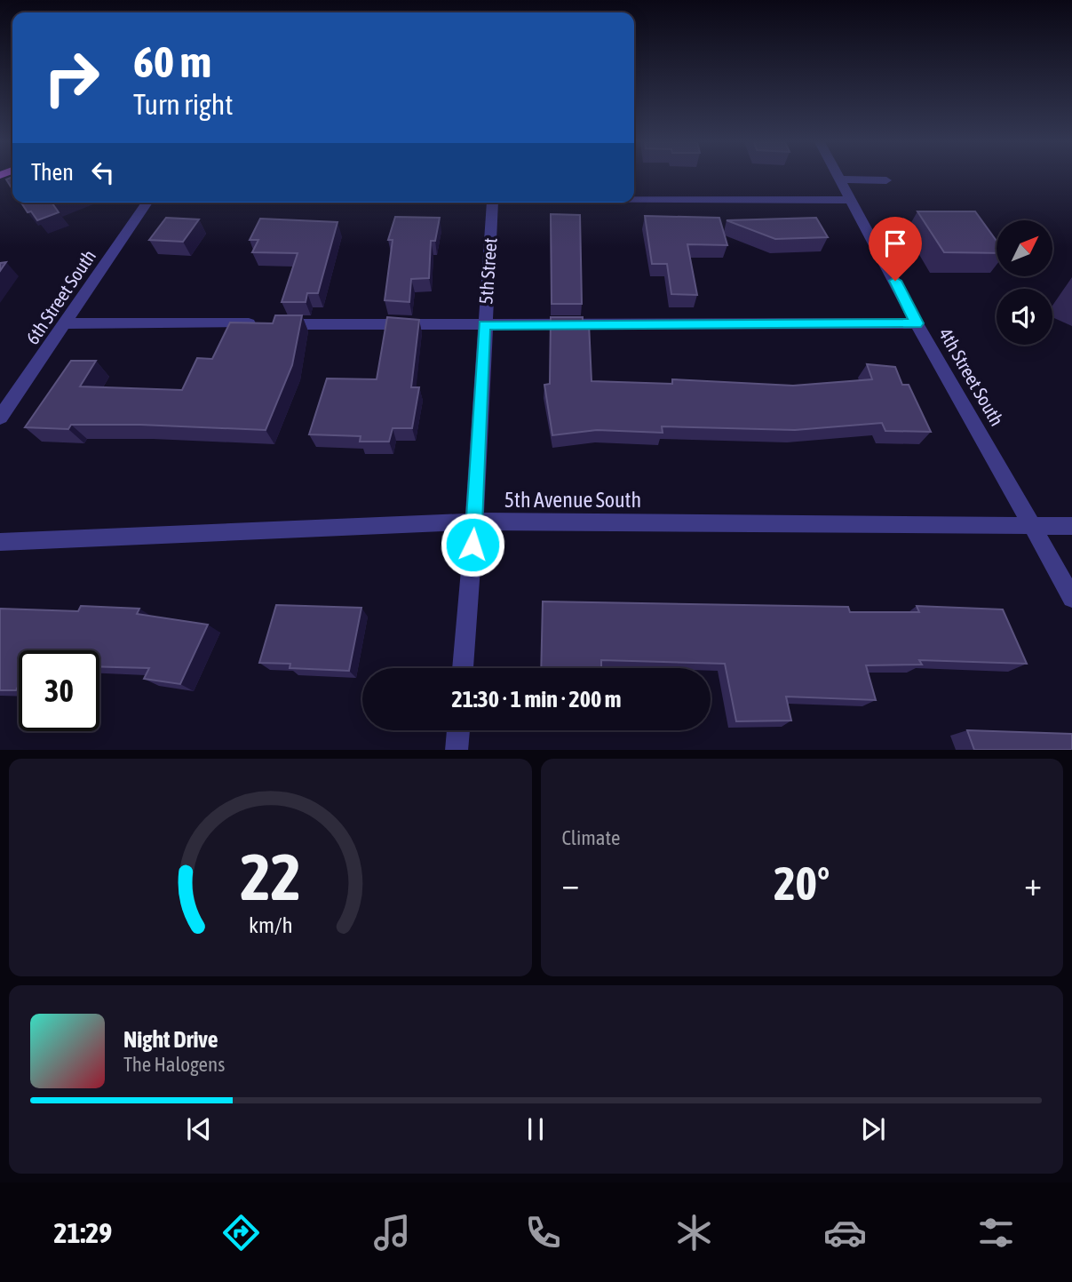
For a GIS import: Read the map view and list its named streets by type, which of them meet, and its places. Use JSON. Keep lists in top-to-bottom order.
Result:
{
  "streets": {
    "street": [
      "5th Street",
      "6th Street South",
      "4th Street South",
      "5th Avenue South"
    ]
  },
  "crossings": [
    ["5th Street", "5th Avenue South"],
    ["4th Street South", "5th Avenue South"]
  ],
  "north": "top right",
  "page": {
    "turn": ["60 m", "Turn right"],
    "then": "Then",
    "limit": "30",
    "trip": "21:30 · 1 min · 200 m",
    "tile": "Climate",
    "heat": ["−", "20°", "+"],
    "song": ["Night Drive", "The Halogens"],
    "tabs": "21:29",
    "gauge": ["22", "km/h"]
  }
}
